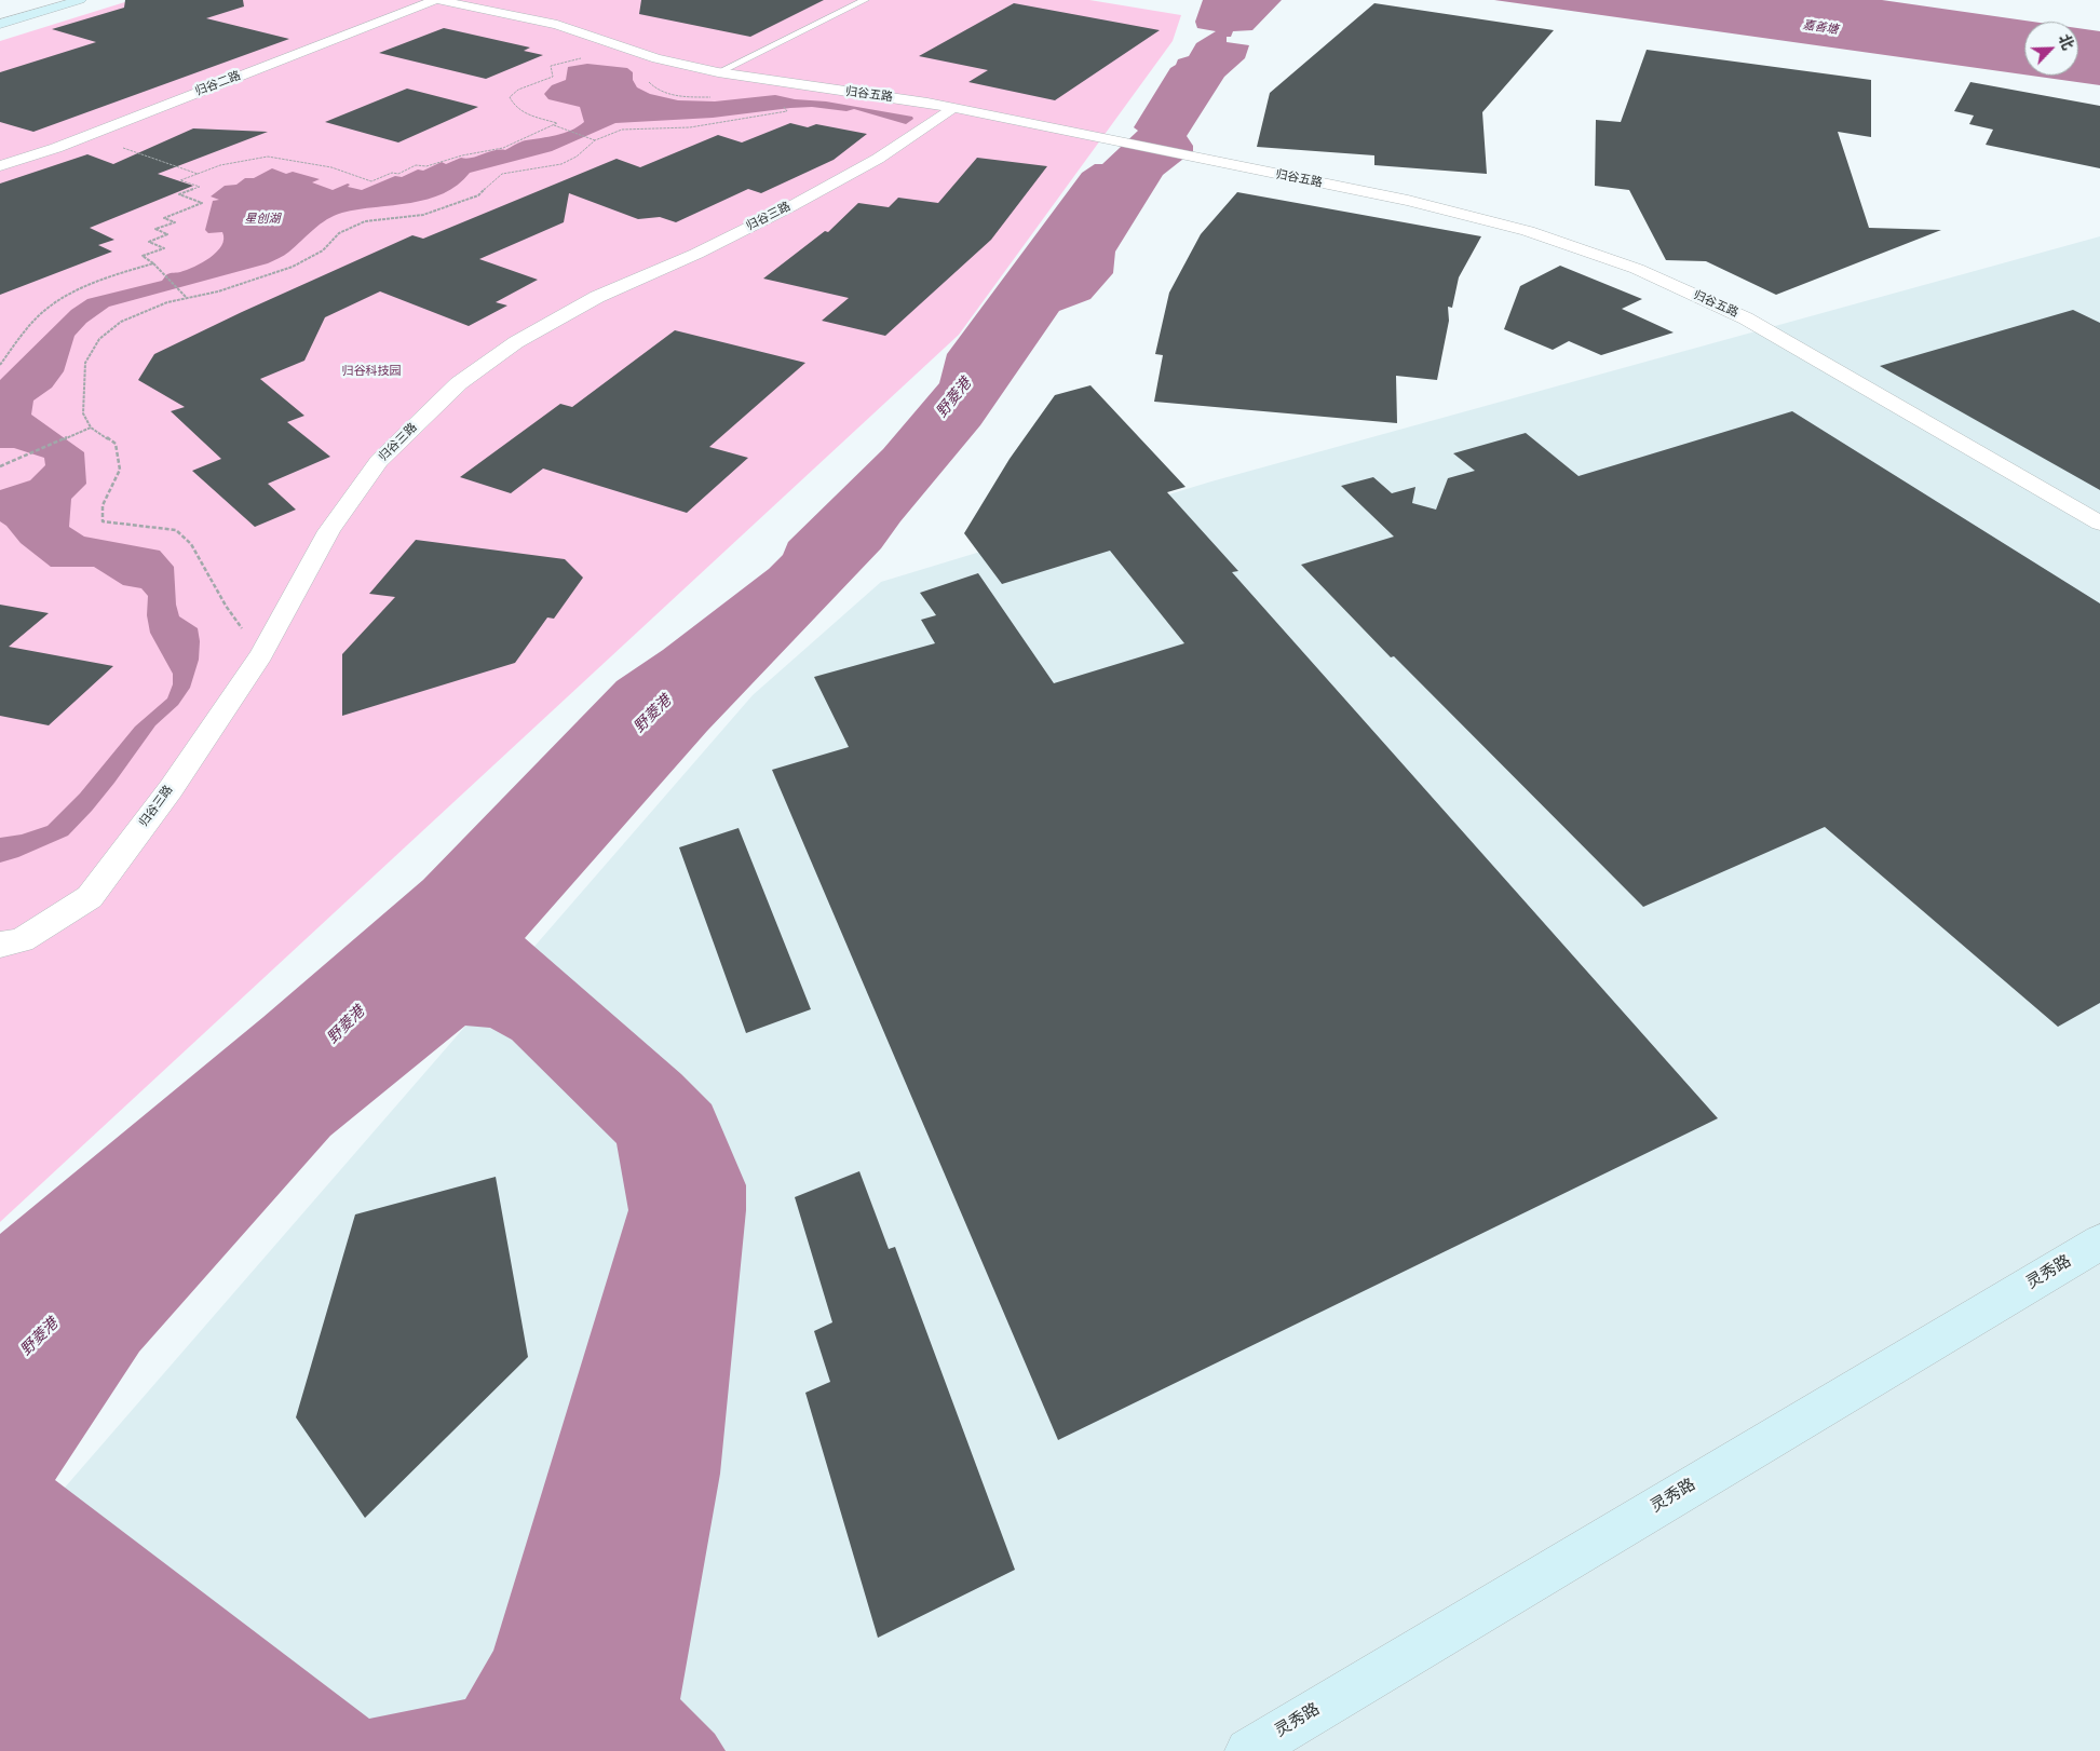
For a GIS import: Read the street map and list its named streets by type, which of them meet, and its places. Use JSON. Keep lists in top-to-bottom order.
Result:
{
  "streets": {
    "street": [
      "归谷二路",
      "归谷五路",
      "归谷三路",
      "灵秀路"
    ]
  },
  "crossings": [
    ["归谷二路", "归谷五路"],
    ["归谷五路", "归谷三路"]
  ],
  "water": ["嘉善塘", "星创湖", "野菱港"],
  "parks": ["归谷科技园"],
  "north": "top right"
}
